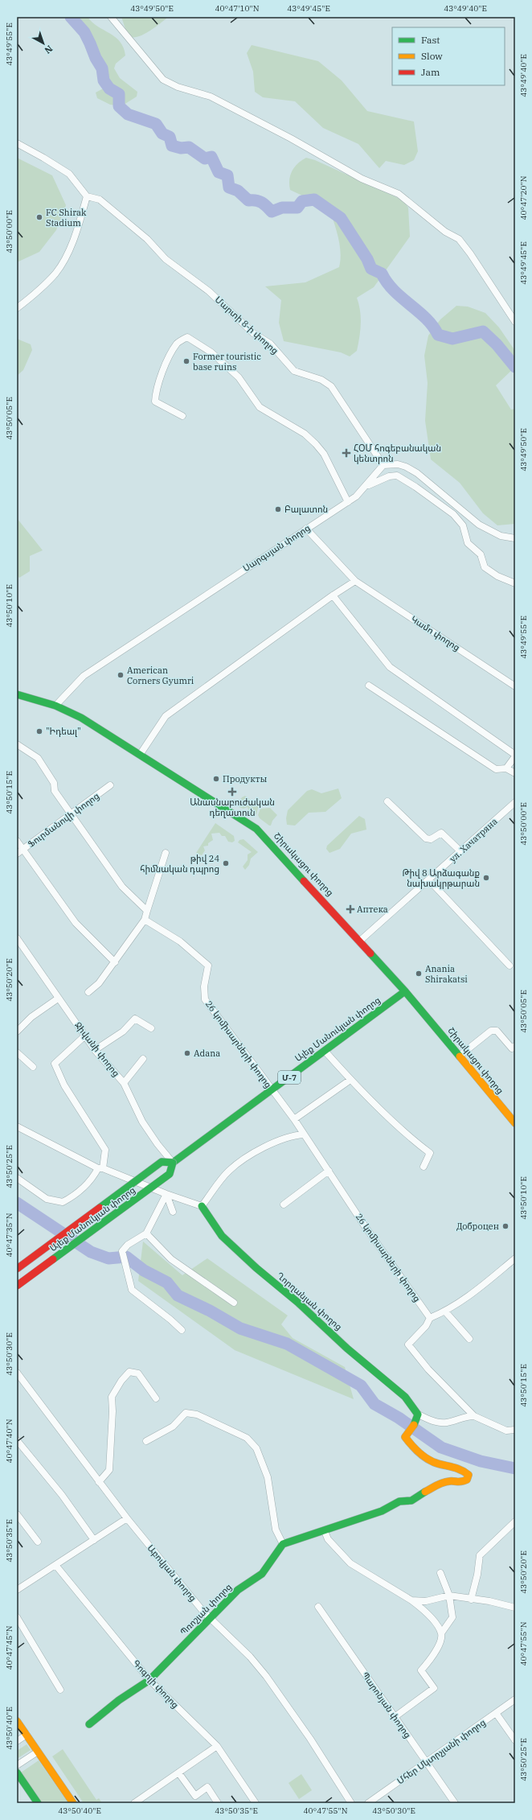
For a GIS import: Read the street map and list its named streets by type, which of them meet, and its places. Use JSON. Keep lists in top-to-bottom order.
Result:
{
  "streets": {
    "main road": [
      "Շիրակացու փողոց",
      "Ալեք Մանուկյան փողոց",
      "Մ-7",
      "Ղորղանյան փողոց",
      "Պռոշյան փողոց"
    ],
    "street": [
      "Մարտի 8-ի փողոց",
      "Սարգսյան փողոց",
      "Կամո փողոց",
      "Ֆուրմանովի փողոց",
      "ул. Хачатряна",
      "26 կոմիսարների փողոց",
      "Ջիվանի փողոց",
      "Աբովյան փողոց",
      "Գոգոլի փողոց",
      "Պարոնյան փողոց",
      "Մհեր Մկտրչյանի փողոց"
    ]
  },
  "crossings": [
    ["Մարտի 8-ի փողոց", "Սարգսյան փողոց"],
    ["Սարգսյան փողոց", "Կամո փողոց"],
    ["Սարգսյան փողոց", "Շիրակացու փողոց"],
    ["ул. Хачатряна", "Շիրակացու փողոց"],
    ["Շիրակացու փողոց", "Ալեք Մանուկյան փողոց"],
    ["Ալեք Մանուկյան փողոց", "26 կոմիսարների փողոց"],
    ["Ալեք Մանուկյան փողոց", "Ջիվանի փողոց"],
    ["Աբովյան փողոց", "Պռոշյան փողոց"],
    ["Պռոշյան փողոց", "Գոգոլի փողոց"],
    ["Պարոնյան փողոց", "Մհեր Մկտրչյանի փողոց"]
  ],
  "places": {
    "other": [
      "FC Shirak Stadium",
      "Former touristic base ruins",
      "Բալատոն",
      "American Corners Gyumri",
      "\"Իդեալ\"",
      "Продукты",
      "թիվ 24 հիմնական դպրոց",
      "Թիվ 8 Արձագանք նախակրթարան",
      "Anania Shirakatsi",
      "Adana",
      "Доброцен"
    ],
    "health": ["ՀՕՄ հոգեբանական կենտրոն", "Անասնաբուժական դեղատուն", "Аптека"]
  },
  "legend": ["Fast", "Slow", "Jam"],
  "north": "bottom right",
  "coordinates": [
    "43°49'50\"E",
    "40°47'10\"N",
    "43°49'45\"E",
    "43°49'40\"E",
    "43°49'55\"E",
    "40°47'20\"N",
    "43°50'00\"E",
    "43°50'05\"E",
    "43°50'10\"E",
    "43°50'15\"E",
    "43°50'20\"E",
    "43°50'25\"E",
    "40°47'35\"N",
    "43°50'30\"E",
    "40°47'40\"N",
    "43°50'35\"E",
    "40°47'55\"N",
    "40°47'45\"N",
    "43°50'40\"E"
  ]
}
